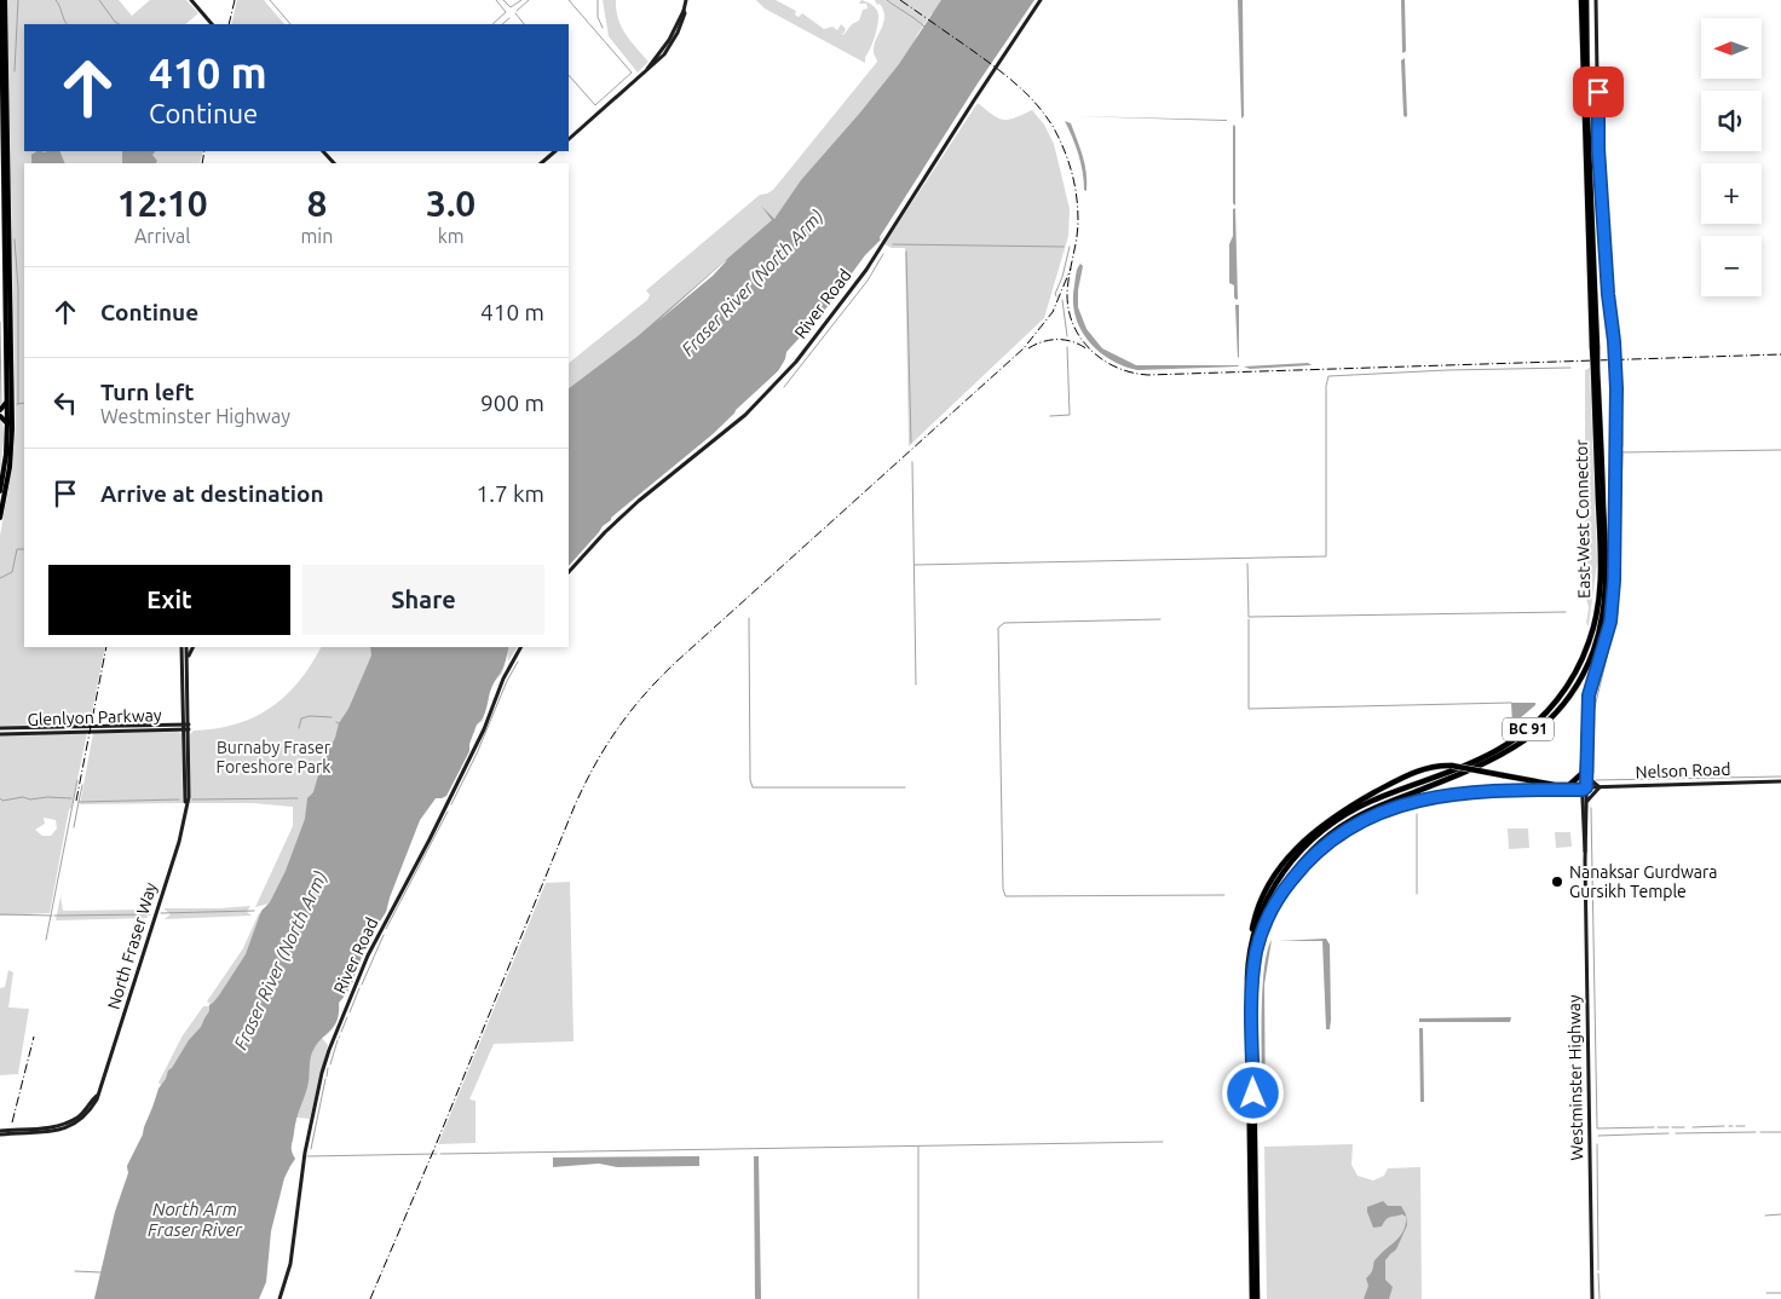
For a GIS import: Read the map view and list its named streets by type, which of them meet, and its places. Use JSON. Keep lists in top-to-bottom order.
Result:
{
  "streets": {
    "highway": ["East-West Connector", "BC 91"],
    "street": [
      "River Road",
      "Glenlyon Parkway",
      "Nelson Road",
      "North Fraser Way",
      "Westminster Highway"
    ]
  },
  "crossings": [
    ["Glenlyon Parkway", "North Fraser Way"],
    ["Nelson Road", "Westminster Highway"]
  ],
  "water": ["Fraser River (North Arm)", "North Arm Fraser River"],
  "parks": ["Burnaby Fraser Foreshore Park"],
  "places": ["Nanaksar Gurdwara Gursikh Temple"],
  "north": "left",
  "page": {
    "map_buttons": ["+", "−"],
    "turn": ["410 m", "Continue"],
    "eta": [
      "12:10",
      "Arrival",
      "8",
      "min",
      "3.0",
      "km"
    ],
    "list": [
      {
        "name": "Continue",
        "value": "410 m"
      },
      {
        "name": "Turn left",
        "note": "Westminster Highway",
        "value": "900 m"
      },
      {
        "name": "Arrive at destination",
        "value": "1.7 km"
      }
    ],
    "buttons": ["Exit", "Share"]
  }
}
